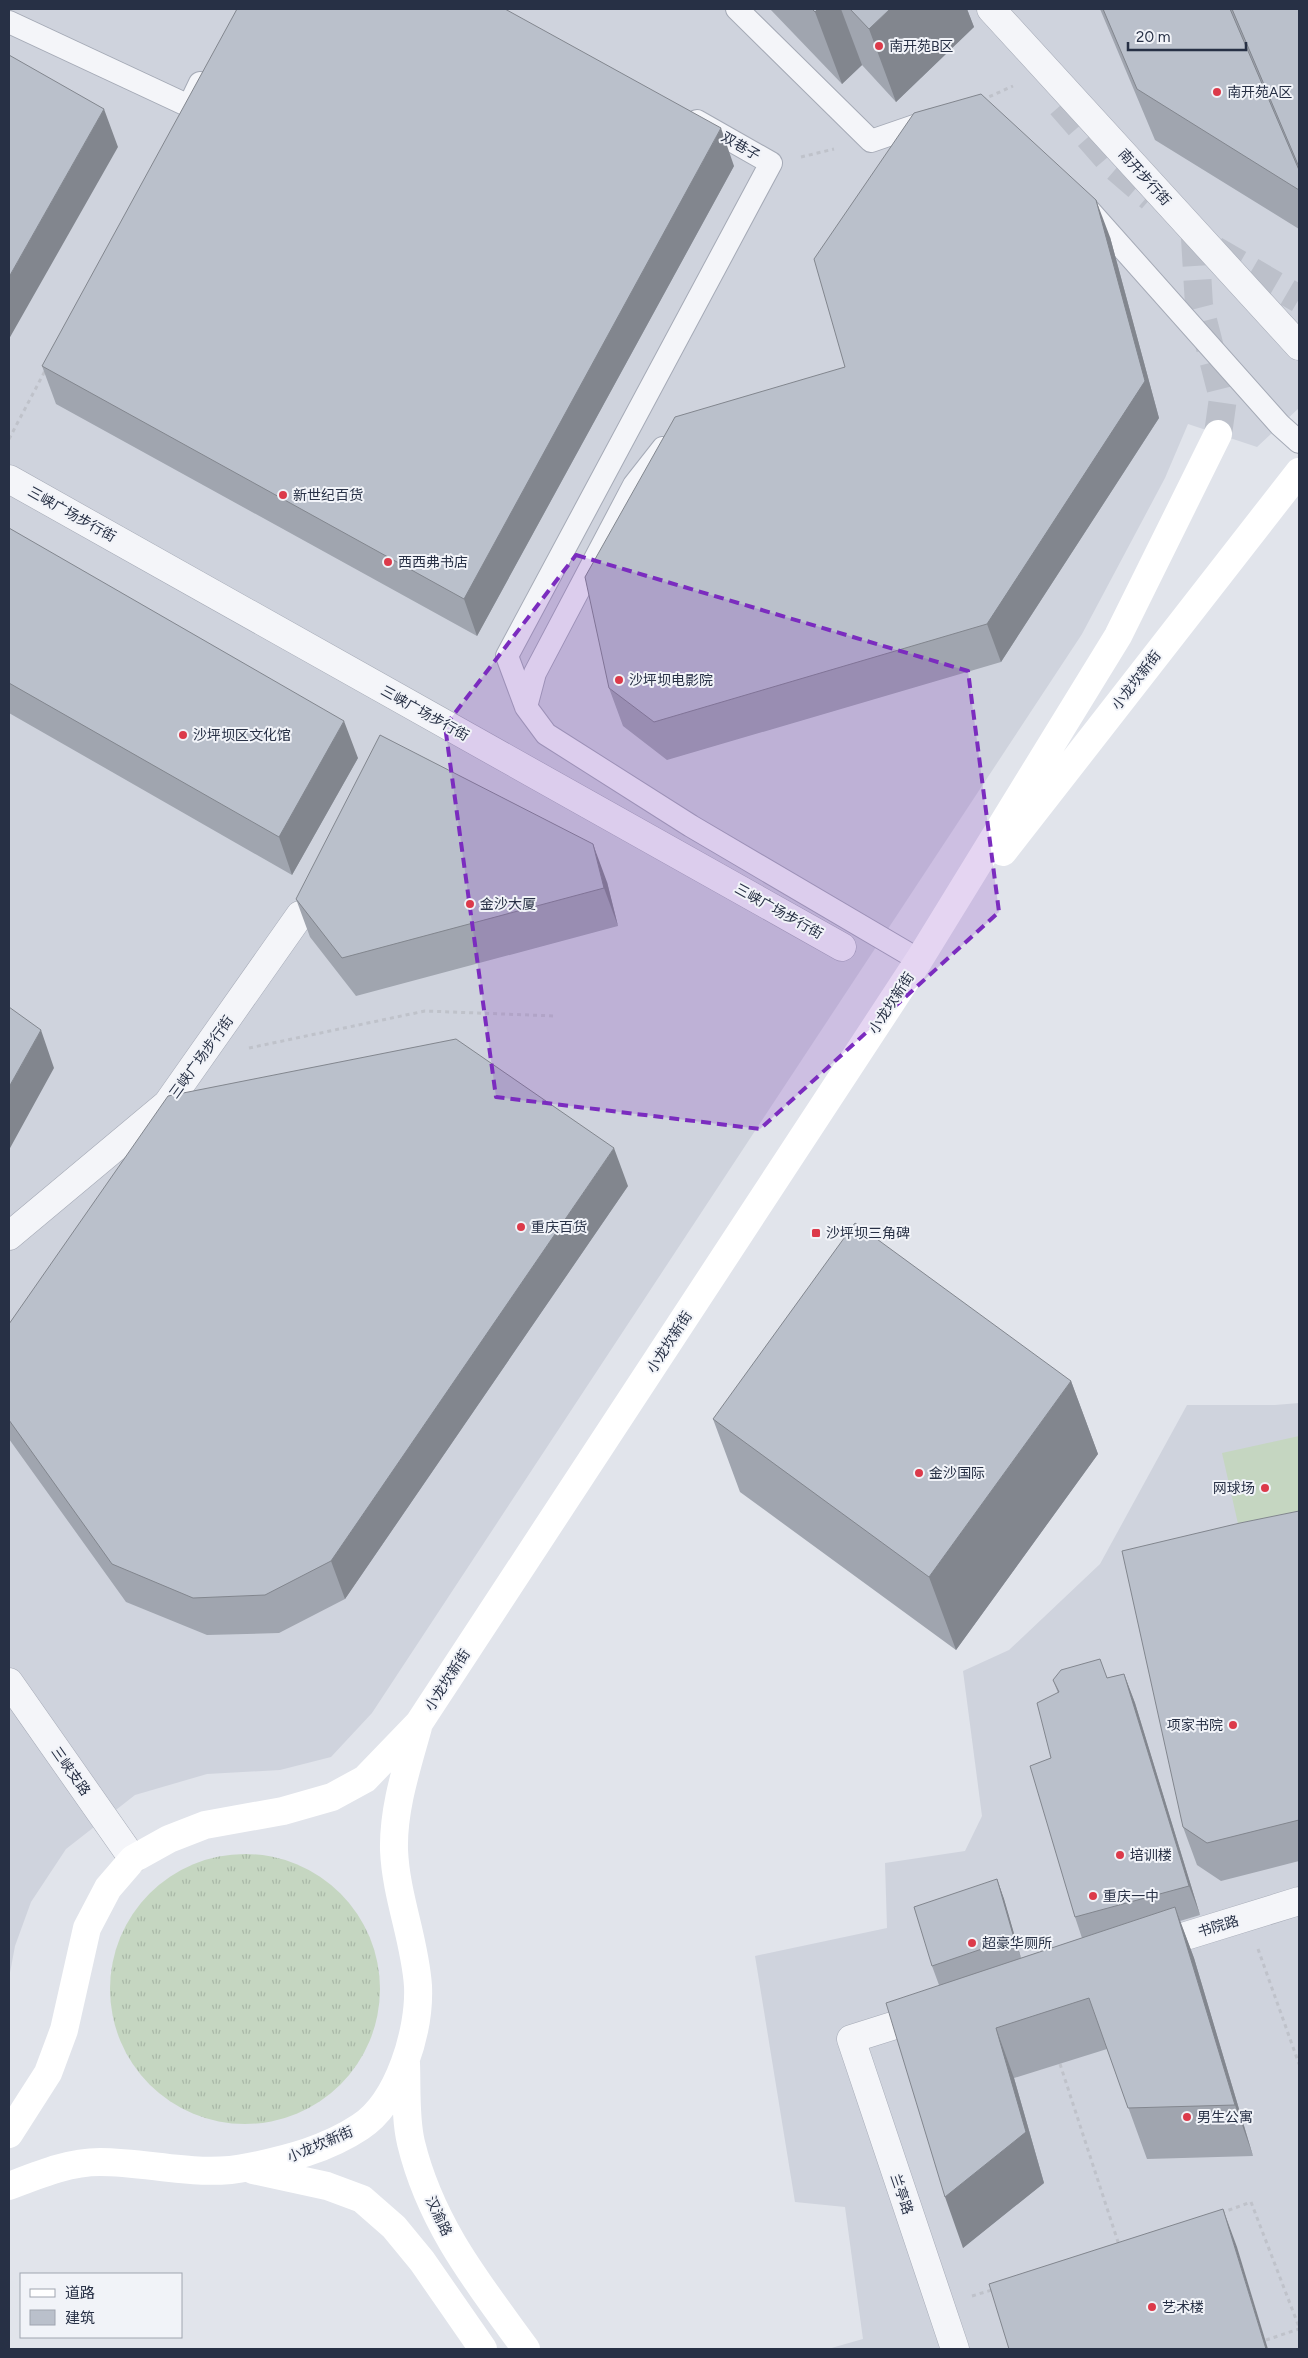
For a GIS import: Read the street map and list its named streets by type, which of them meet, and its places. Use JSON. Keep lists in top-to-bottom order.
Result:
{
  "streets": {
    "main road": ["小龙坎新街", "汉渝路"],
    "street": [
      "南开步行街",
      "三峡广场步行街",
      "三峡支路",
      "书院路",
      "兰亭路"
    ],
    "lane": ["双巷子"]
  },
  "crossings": [
    ["小龙坎新街", "三峡支路"],
    ["小龙坎新街", "汉渝路"]
  ],
  "places": {
    "other": [
      "南开苑B区",
      "南开苑A区",
      "新世纪百货",
      "西西弗书店",
      "沙坪坝电影院",
      "沙坪坝区文化馆",
      "金沙大厦",
      "重庆百货",
      "金沙国际",
      "网球场",
      "项家书院",
      "培训楼",
      "重庆一中",
      "超豪华厕所",
      "男生公寓",
      "艺术楼"
    ],
    "transit": ["沙坪坝三角碑"]
  },
  "legend": ["道路", "建筑"],
  "scale_bar": "20 m"
}
